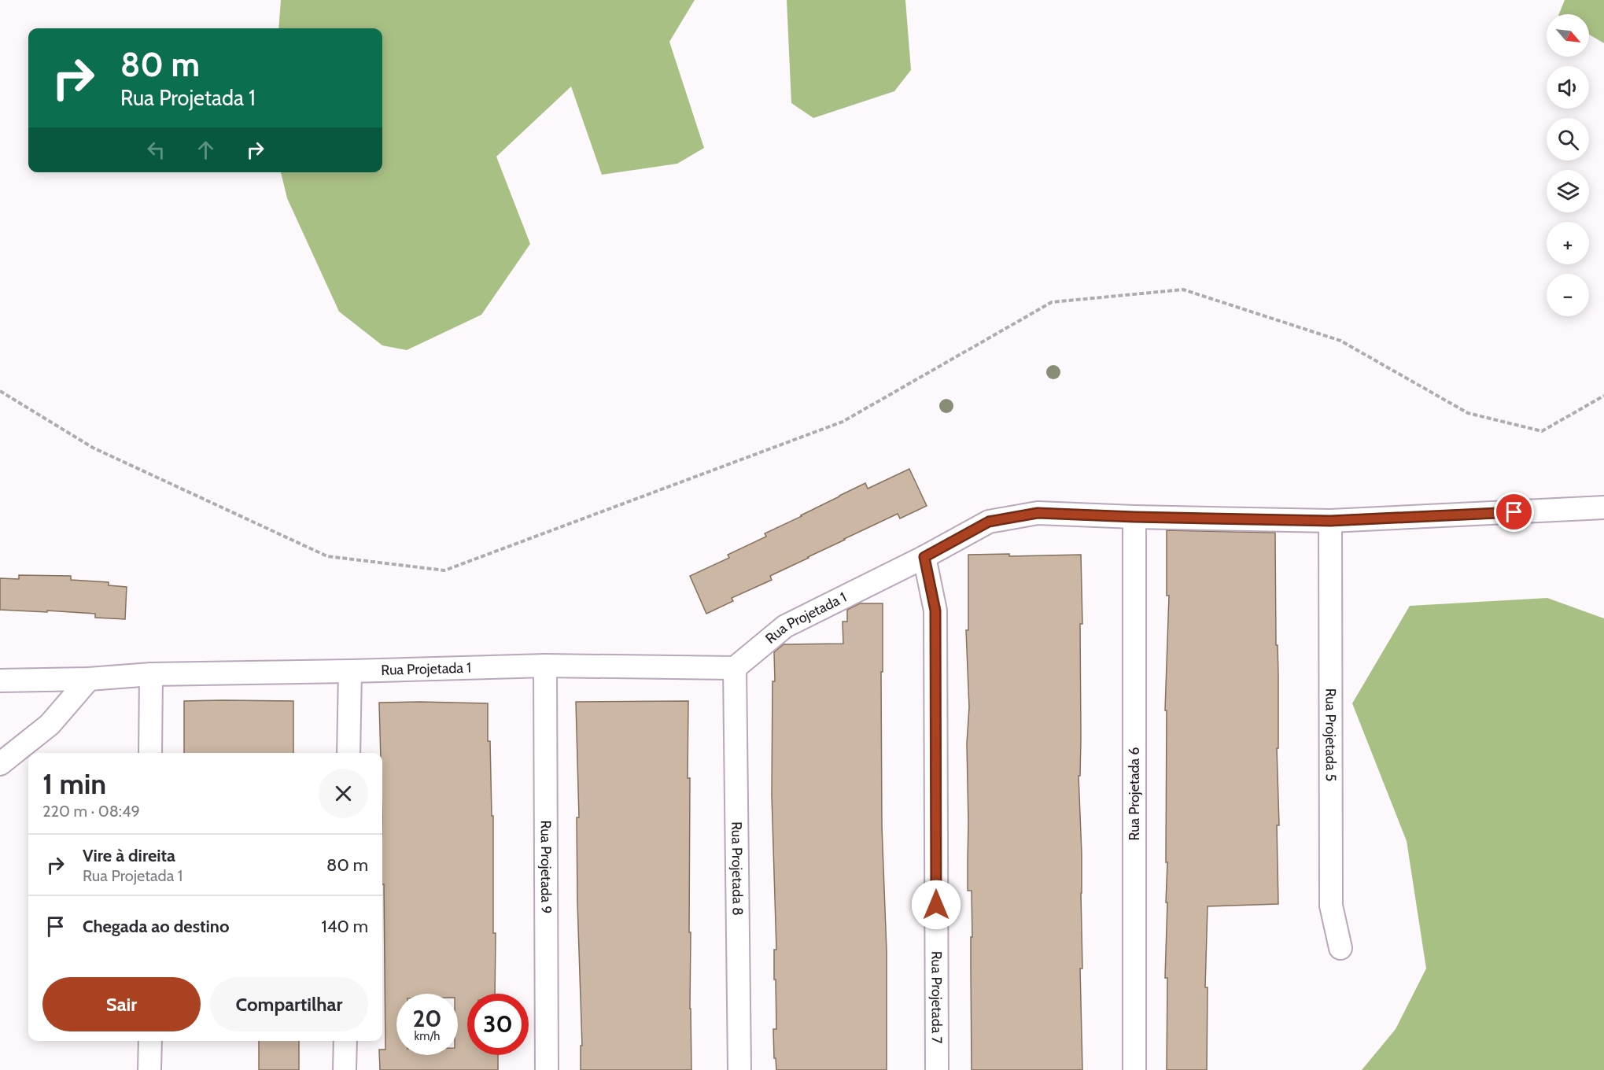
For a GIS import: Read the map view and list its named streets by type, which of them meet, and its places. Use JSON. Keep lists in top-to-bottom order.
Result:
{
  "streets": {
    "street": [
      "Rua Projetada 1",
      "Rua Projetada 5",
      "Rua Projetada 6",
      "Rua Projetada 9",
      "Rua Projetada 8",
      "Rua Projetada 7"
    ]
  },
  "crossings": [
    ["Rua Projetada 1", "Rua Projetada 5"],
    ["Rua Projetada 1", "Rua Projetada 6"],
    ["Rua Projetada 1", "Rua Projetada 9"],
    ["Rua Projetada 1", "Rua Projetada 8"],
    ["Rua Projetada 1", "Rua Projetada 7"]
  ],
  "north": "bottom right",
  "page": {
    "map_buttons": ["+", "−"],
    "turn": ["80 m", "Rua Projetada 1"],
    "heading": ["1 min", "220 m · 08:49"],
    "list": [
      {
        "name": "Vire à direita",
        "note": "Rua Projetada 1",
        "value": "80 m"
      },
      {
        "name": "Chegada ao destino",
        "value": "140 m"
      }
    ],
    "buttons": ["Sair", "Compartilhar"],
    "speed": "20 km/h",
    "limit": "30"
  }
}
